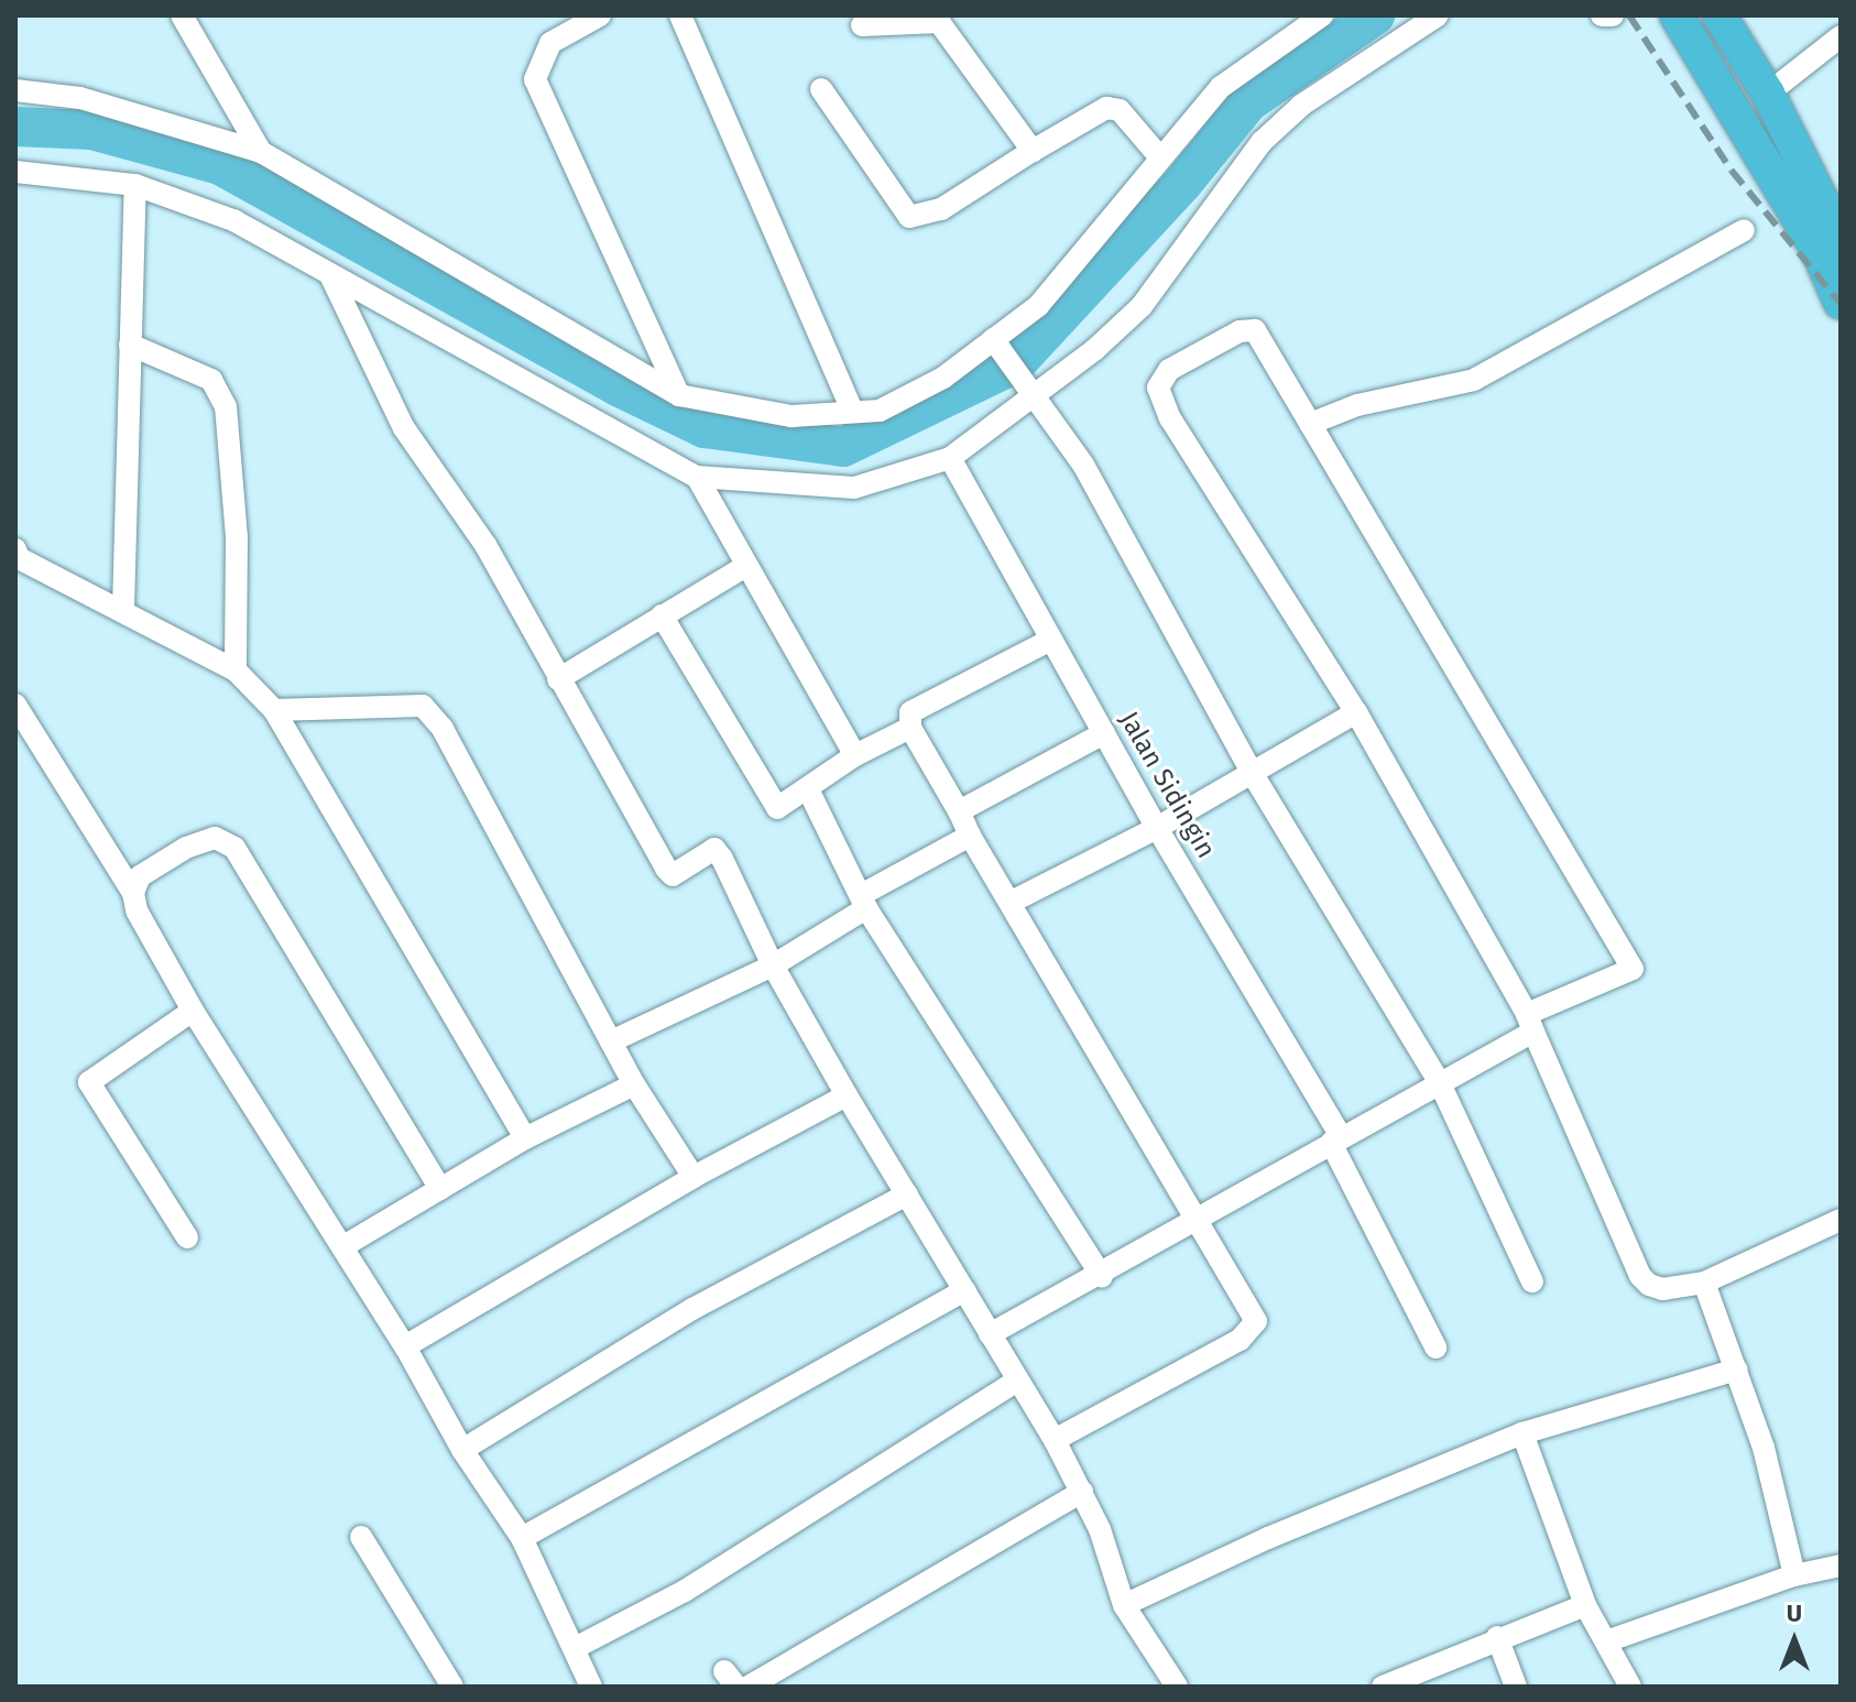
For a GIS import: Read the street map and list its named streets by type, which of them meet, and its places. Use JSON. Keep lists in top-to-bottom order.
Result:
{
  "streets": {
    "street": ["Jalan Sidingin"]
  },
  "north": "top"
}
